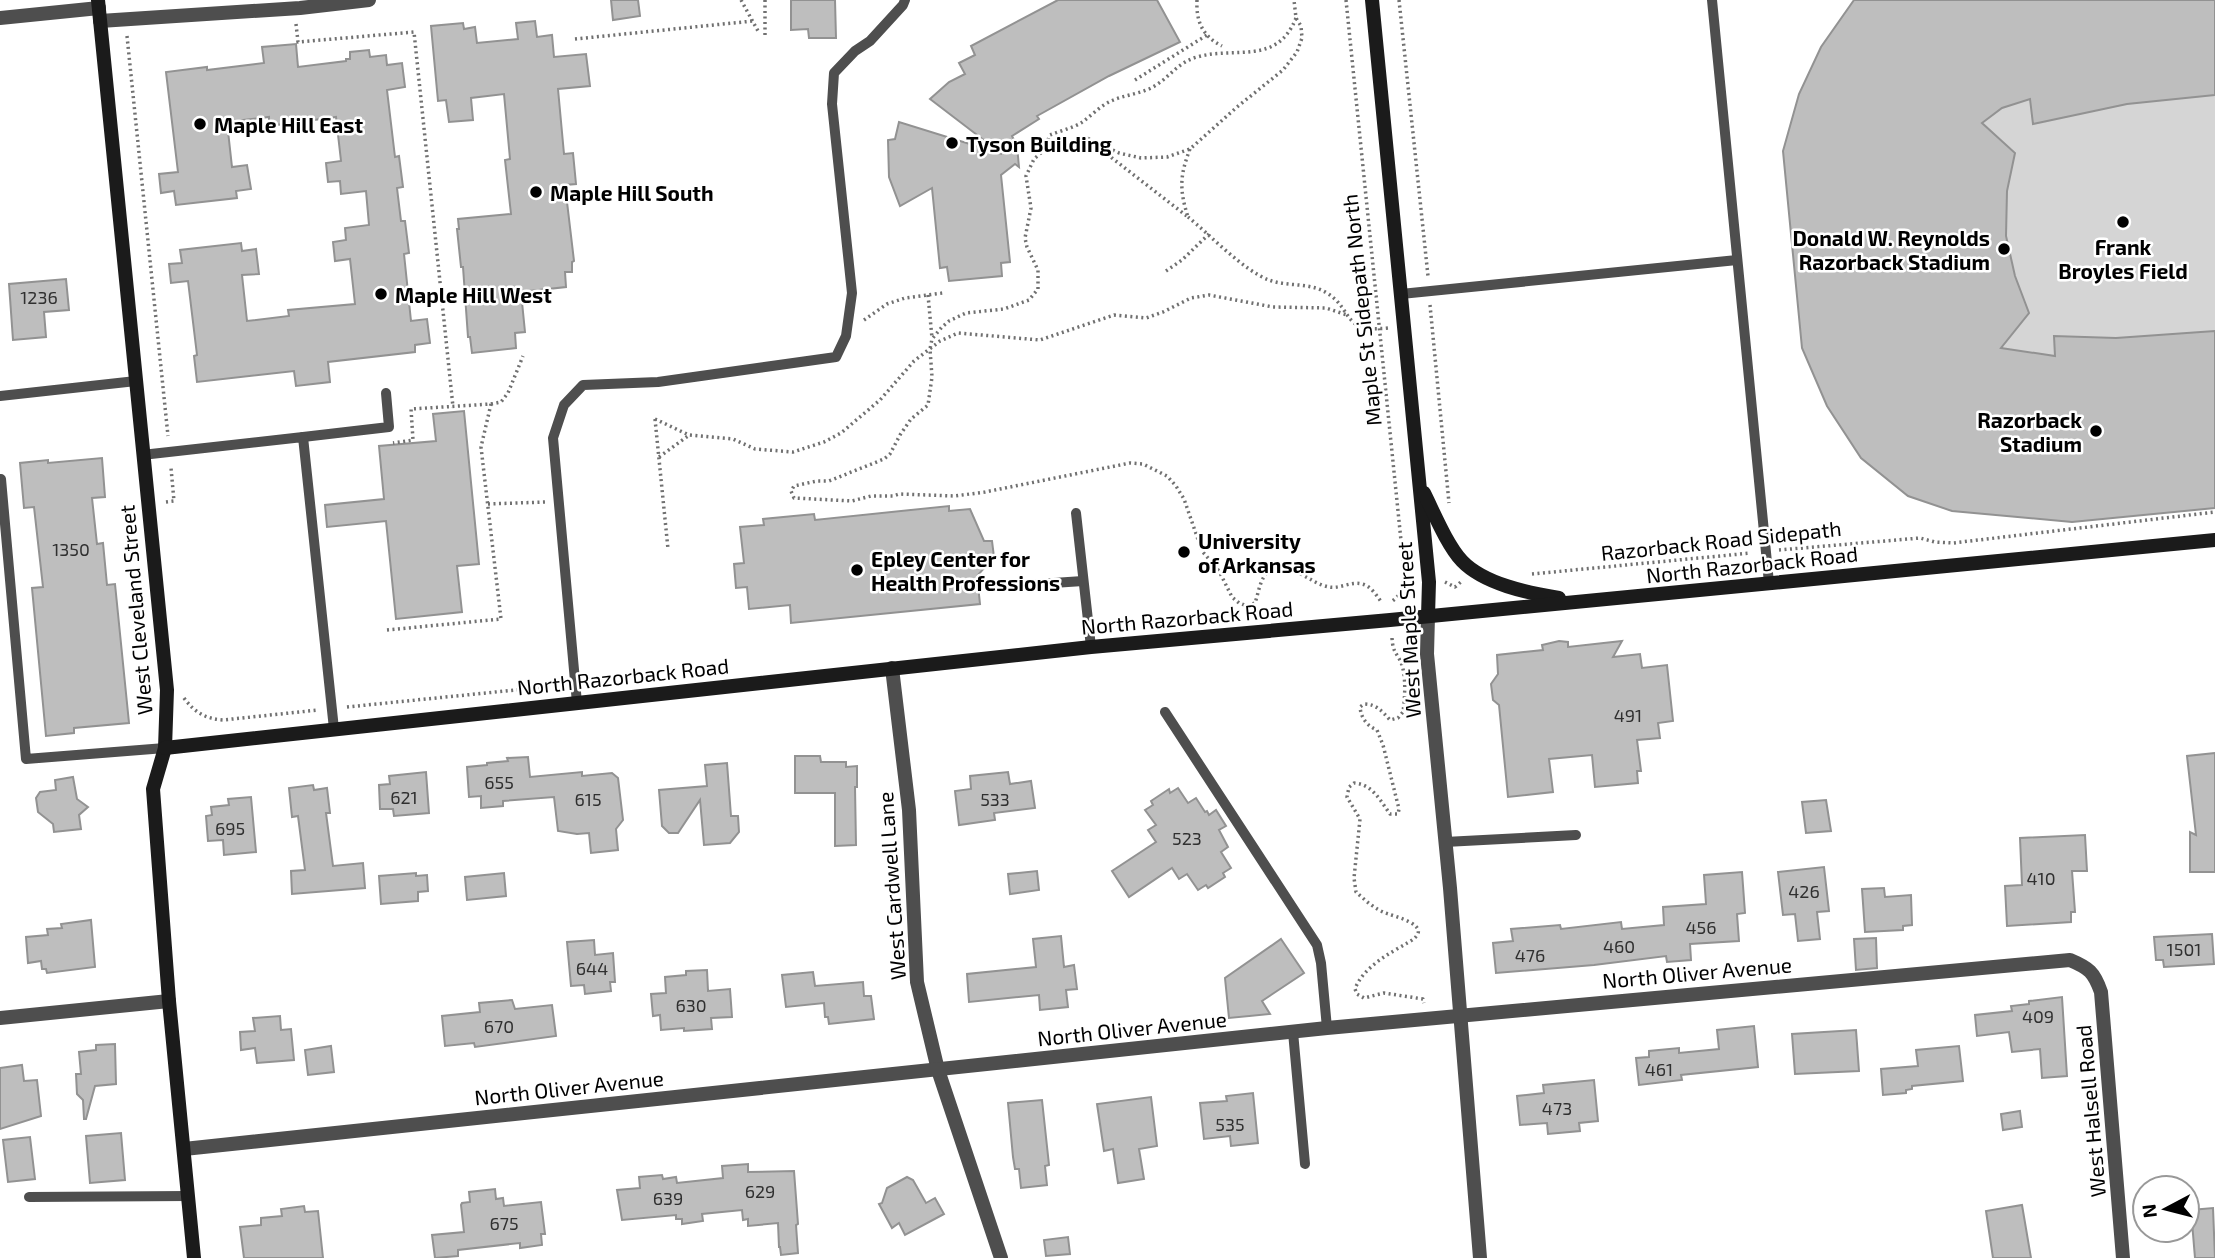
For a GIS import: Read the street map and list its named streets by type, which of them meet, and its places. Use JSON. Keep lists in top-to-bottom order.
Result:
{
  "streets": {
    "street": [
      "North Razorback Road",
      "West Cleveland Street",
      "West Maple Street",
      "West Cardwell Lane",
      "North Oliver Avenue",
      "West Halsell Road"
    ],
    "path": ["Maple St Sidepath North", "Razorback Road Sidepath"]
  },
  "crossings": [
    ["North Razorback Road", "West Cleveland Street"],
    ["North Razorback Road", "West Maple Street"],
    ["North Razorback Road", "West Cardwell Lane"],
    ["West Cleveland Street", "North Oliver Avenue"],
    ["West Maple Street", "North Oliver Avenue"],
    ["West Cardwell Lane", "North Oliver Avenue"],
    ["North Oliver Avenue", "West Halsell Road"]
  ],
  "places": [
    "Maple Hill East",
    "Tyson Building",
    "Maple Hill South",
    "Frank Broyles Field",
    "Donald W. Reynolds Razorback Stadium",
    "Maple Hill West",
    "Razorback Stadium",
    "University of Arkansas",
    "Epley Center for Health Professions"
  ],
  "house_numbers": [
    "1236",
    "1350",
    "491",
    "655",
    "621",
    "615",
    "533",
    "695",
    "523",
    "410",
    "426",
    "456",
    "460",
    "1501",
    "476",
    "644",
    "630",
    "409",
    "670",
    "461",
    "473",
    "535",
    "629",
    "639",
    "675"
  ],
  "north": "left"
}
